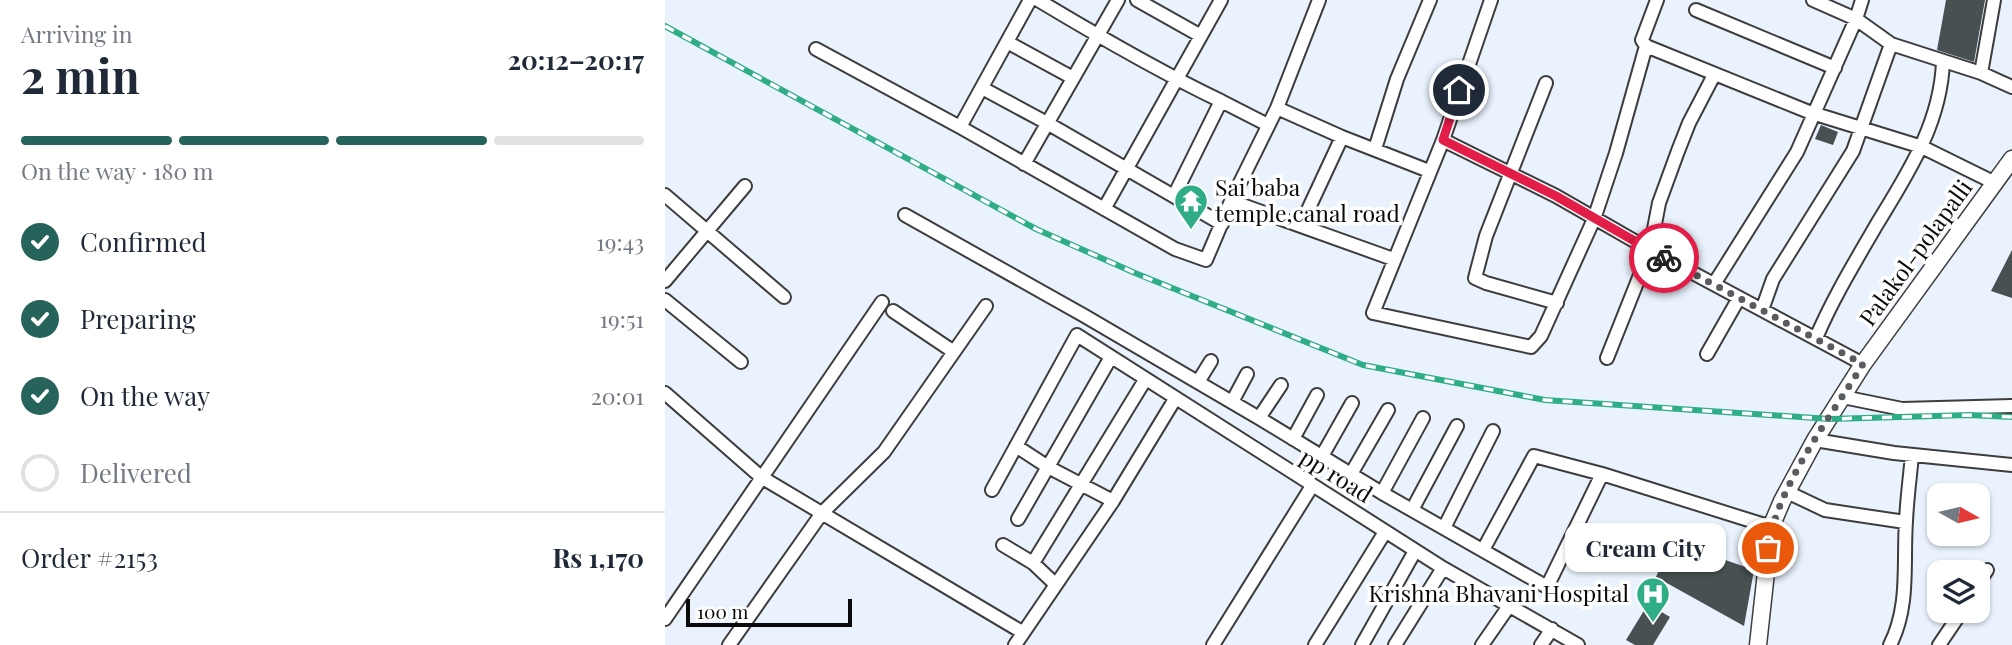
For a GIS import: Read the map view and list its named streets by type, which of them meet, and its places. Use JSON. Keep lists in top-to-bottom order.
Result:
{
  "streets": {
    "street": ["Palakol-polapalli", "pp road"]
  },
  "places": {
    "temple": ["Sai baba temple,canal road"],
    "other": ["Cream City"],
    "hospital": ["Krishna Bhavani Hospital"]
  },
  "scale_bar": "100 m",
  "north": "right",
  "page": {
    "heading": ["2 min", "Arriving in", "20:12–20:17"],
    "panel": ["Order #2153", "Rs 1,170"],
    "bar": "On the way · 180 m",
    "list": [
      ["Confirmed", "19:43"],
      ["Preparing", "19:51"],
      ["On the way", "20:01"],
      "Delivered"
    ],
    "bubble": "Cream City",
    "scale": "100 m"
  }
}
